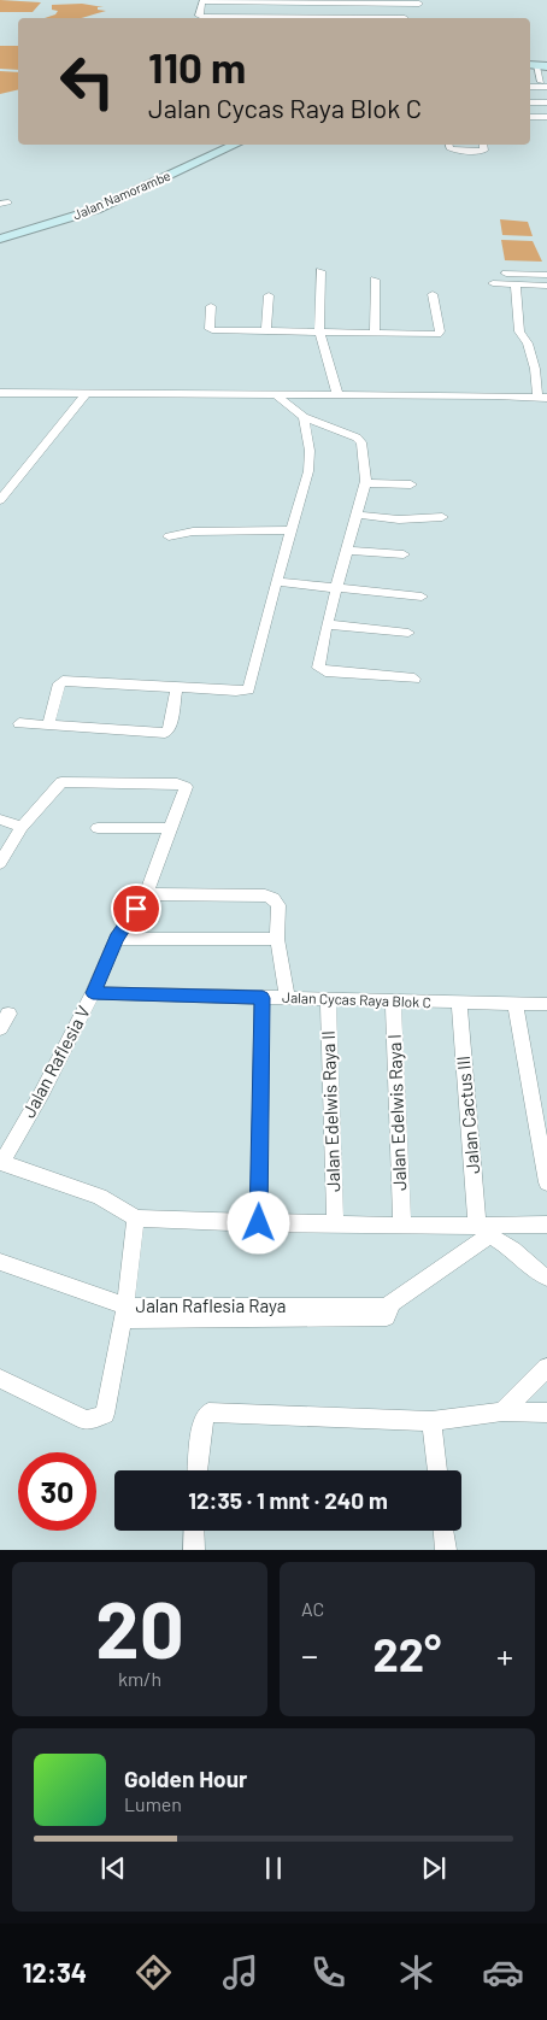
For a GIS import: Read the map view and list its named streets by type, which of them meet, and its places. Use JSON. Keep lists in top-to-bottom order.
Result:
{
  "streets": {
    "main road": ["Jalan Namorambe"],
    "street": [
      "Jalan Cycas Raya Blok C",
      "Jalan Raflesia V",
      "Jalan Edelwis Raya II",
      "Jalan Edelwis Raya I",
      "Jalan Cactus III",
      "Jalan Raflesia Raya"
    ]
  },
  "crossings": [
    ["Jalan Cycas Raya Blok C", "Jalan Raflesia V"],
    ["Jalan Cycas Raya Blok C", "Jalan Edelwis Raya II"],
    ["Jalan Cycas Raya Blok C", "Jalan Edelwis Raya I"],
    ["Jalan Cycas Raya Blok C", "Jalan Cactus III"],
    ["Jalan Cactus III", "Jalan Raflesia Raya"]
  ],
  "page": {
    "turn": ["110 m", "Jalan Cycas Raya Blok C"],
    "limit": "30",
    "trip": "12:35 · 1 mnt · 240 m",
    "tile": [
      ["20", "km/h"],
      "AC"
    ],
    "heat": ["−", "22°", "+"],
    "song": ["Golden Hour", "Lumen"],
    "tabs": "12:34"
  }
}
